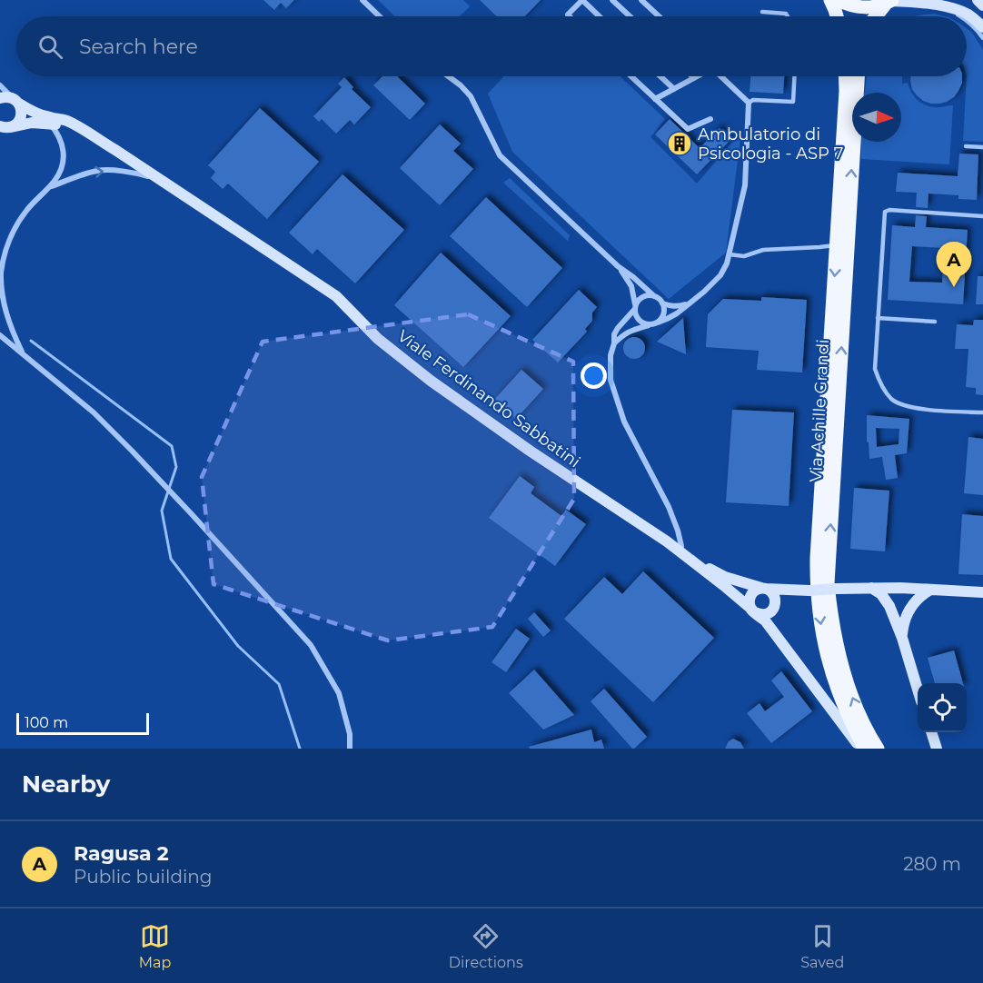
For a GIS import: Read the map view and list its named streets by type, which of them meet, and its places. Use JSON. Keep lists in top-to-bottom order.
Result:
{
  "streets": {
    "main road": ["Via Achille Grandi"],
    "street": ["Viale Ferdinando Sabbatini"]
  },
  "places": {
    "building": ["Ambulatorio di Psicologia - ASP 7"]
  },
  "scale_bar": "100 m",
  "north": "right",
  "page": {
    "search": "Search here",
    "pins": "A",
    "scale": "100 m",
    "heading": "Nearby",
    "list": [
      {
        "mark": "A",
        "name": "Ragusa 2",
        "note": "Public building",
        "value": "280 m"
      }
    ],
    "nav": ["Map", "Directions", "Saved"]
  }
}
